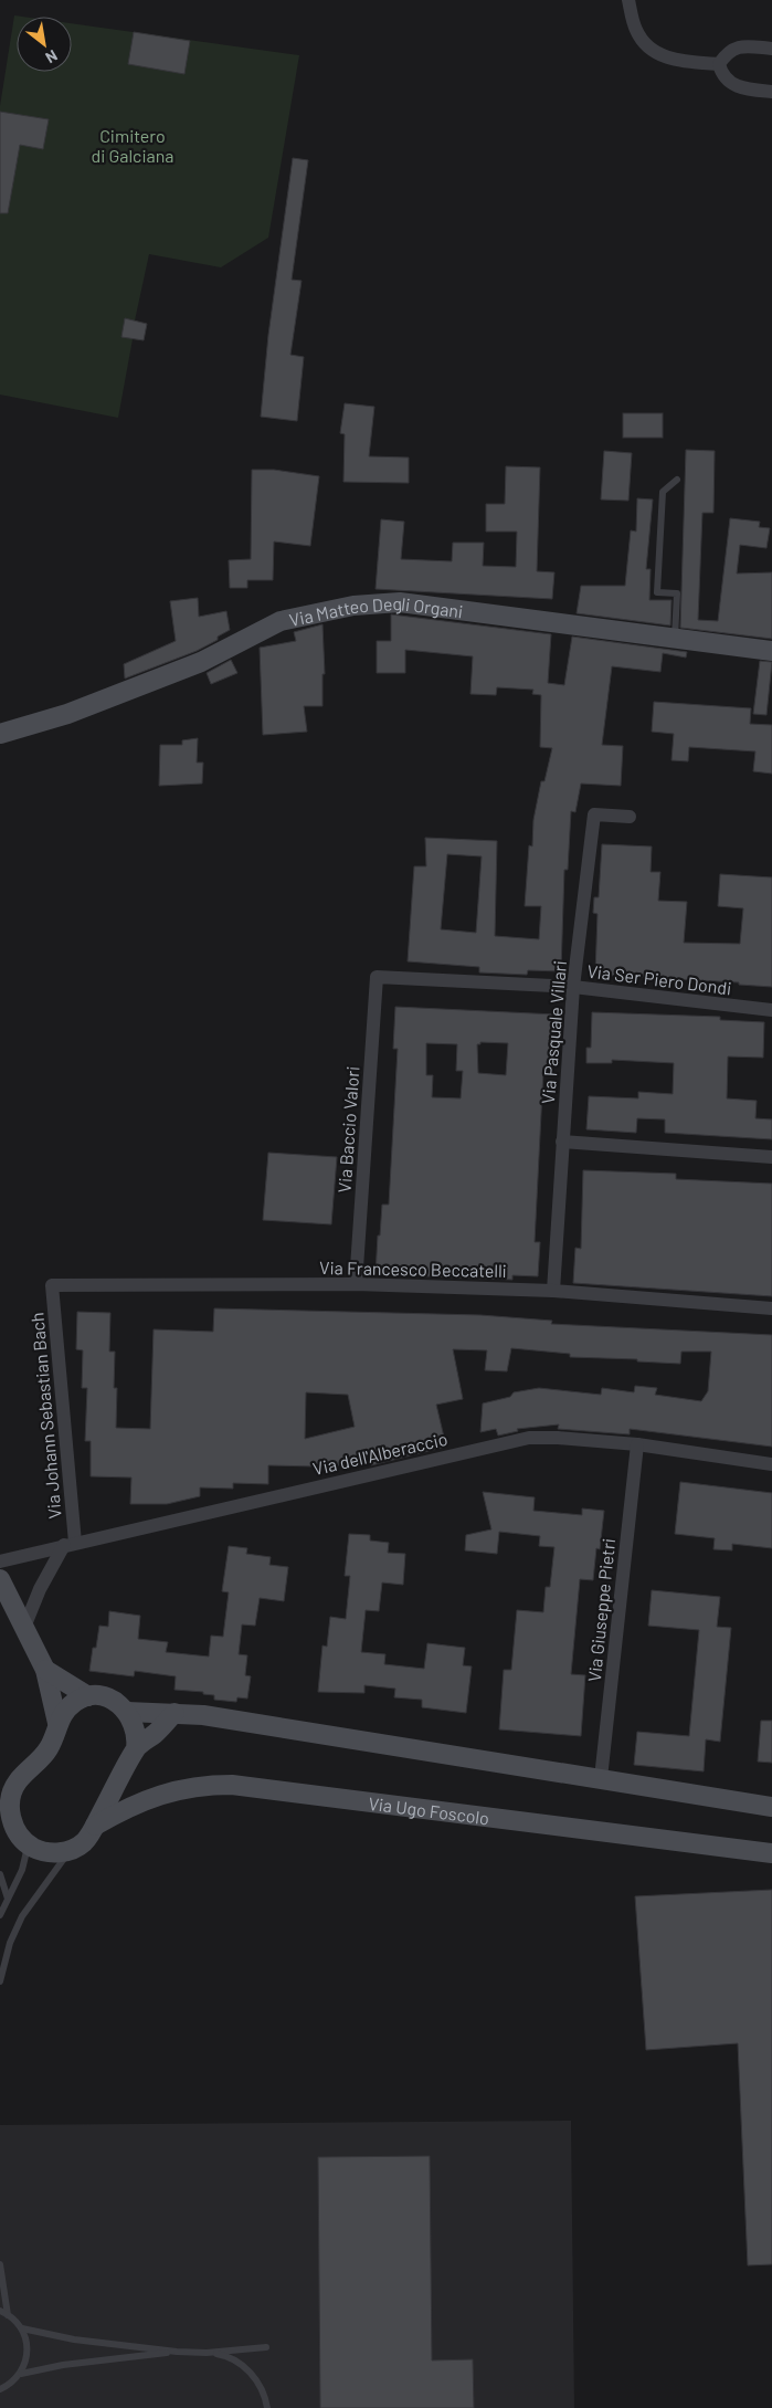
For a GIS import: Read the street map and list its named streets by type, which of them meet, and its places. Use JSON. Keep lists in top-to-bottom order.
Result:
{
  "streets": {
    "street": [
      "Via Matteo Degli Organi",
      "Via Ser Piero Dondi",
      "Via Pasquale Villari",
      "Via Baccio Valori",
      "Via Francesco Beccatelli",
      "Via Johann Sebastian Bach",
      "Via dell'Alberaccio",
      "Via Giuseppe Pietri",
      "Via Ugo Foscolo"
    ]
  },
  "crossings": [
    ["Via Ser Piero Dondi", "Via Pasquale Villari"],
    ["Via Ser Piero Dondi", "Via Baccio Valori"],
    ["Via Pasquale Villari", "Via Francesco Beccatelli"],
    ["Via Baccio Valori", "Via Francesco Beccatelli"],
    ["Via Francesco Beccatelli", "Via Johann Sebastian Bach"],
    ["Via Johann Sebastian Bach", "Via dell'Alberaccio"],
    ["Via dell'Alberaccio", "Via Giuseppe Pietri"]
  ],
  "parks": ["Cimitero di Galciana"],
  "north": "bottom right"
}
